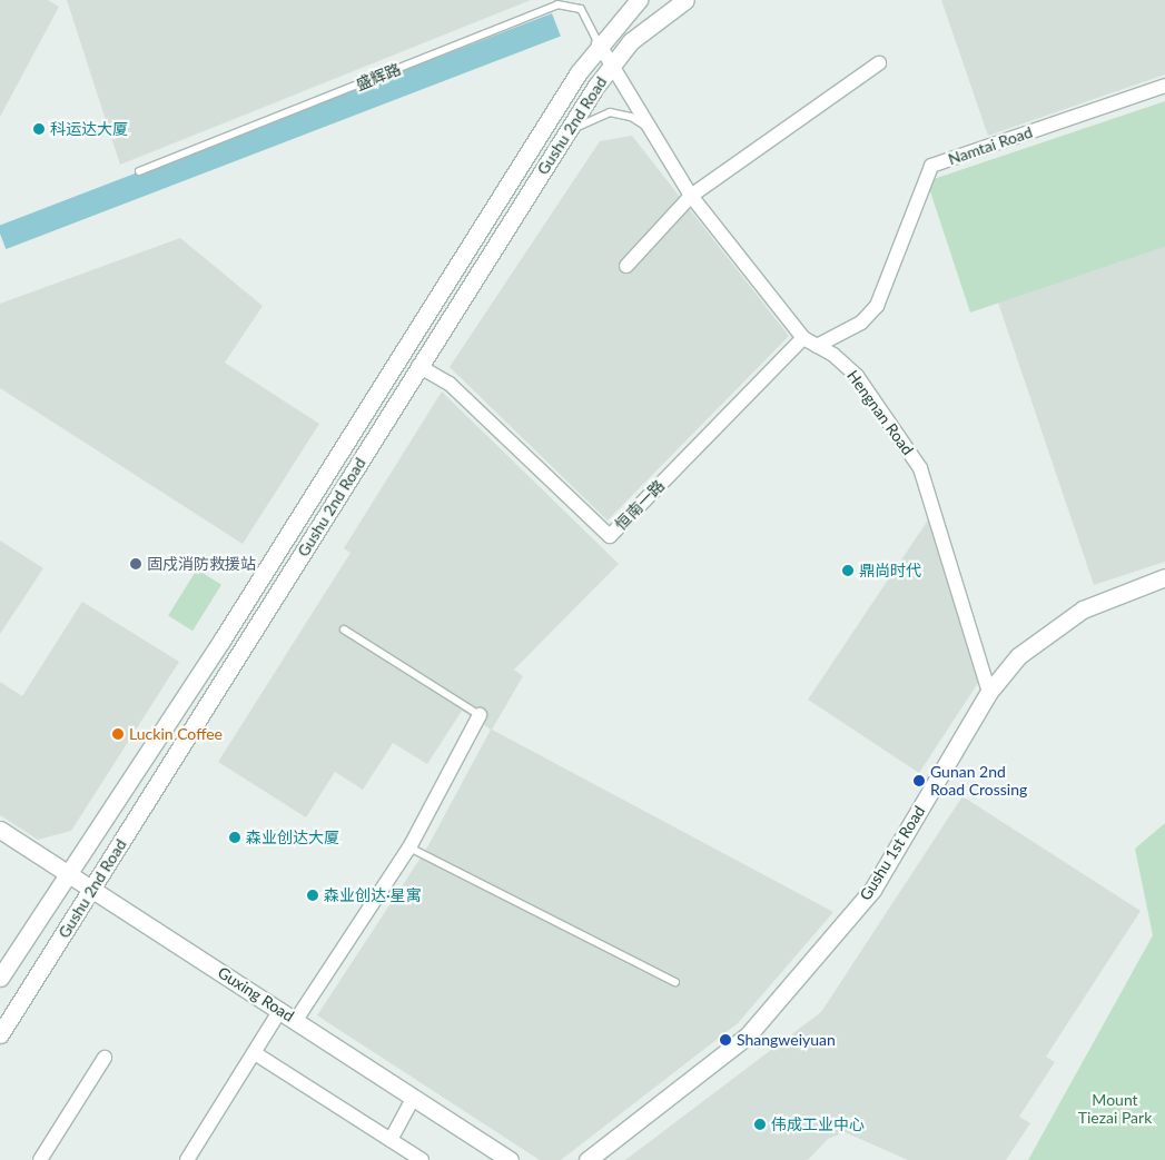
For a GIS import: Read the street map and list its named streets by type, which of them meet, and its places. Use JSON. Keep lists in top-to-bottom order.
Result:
{
  "streets": {
    "street": [
      "Gushu 2nd Road",
      "Namtai Road",
      "Hengnan Road",
      "恒南一路",
      "Gushu 1st Road",
      "Guxing Road"
    ],
    "lane": ["盛辉路"]
  },
  "crossings": [
    ["盛辉路", "Gushu 2nd Road"],
    ["盛辉路", "Hengnan Road"],
    ["Gushu 2nd Road", "Hengnan Road"],
    ["Gushu 2nd Road", "恒南一路"],
    ["Gushu 2nd Road", "Guxing Road"],
    ["Namtai Road", "Hengnan Road"],
    ["Hengnan Road", "恒南一路"],
    ["Hengnan Road", "Gushu 1st Road"]
  ],
  "parks": ["Mount Tiezai Park"],
  "places": [
    "科运达大厦",
    "固戍消防救援站",
    "鼎尚时代",
    "Luckin Coffee",
    "Gunan 2nd Road Crossing",
    "森业创达大厦",
    "森业创达·星寓",
    "Shangweiyuan",
    "伟成工业中心"
  ]
}
